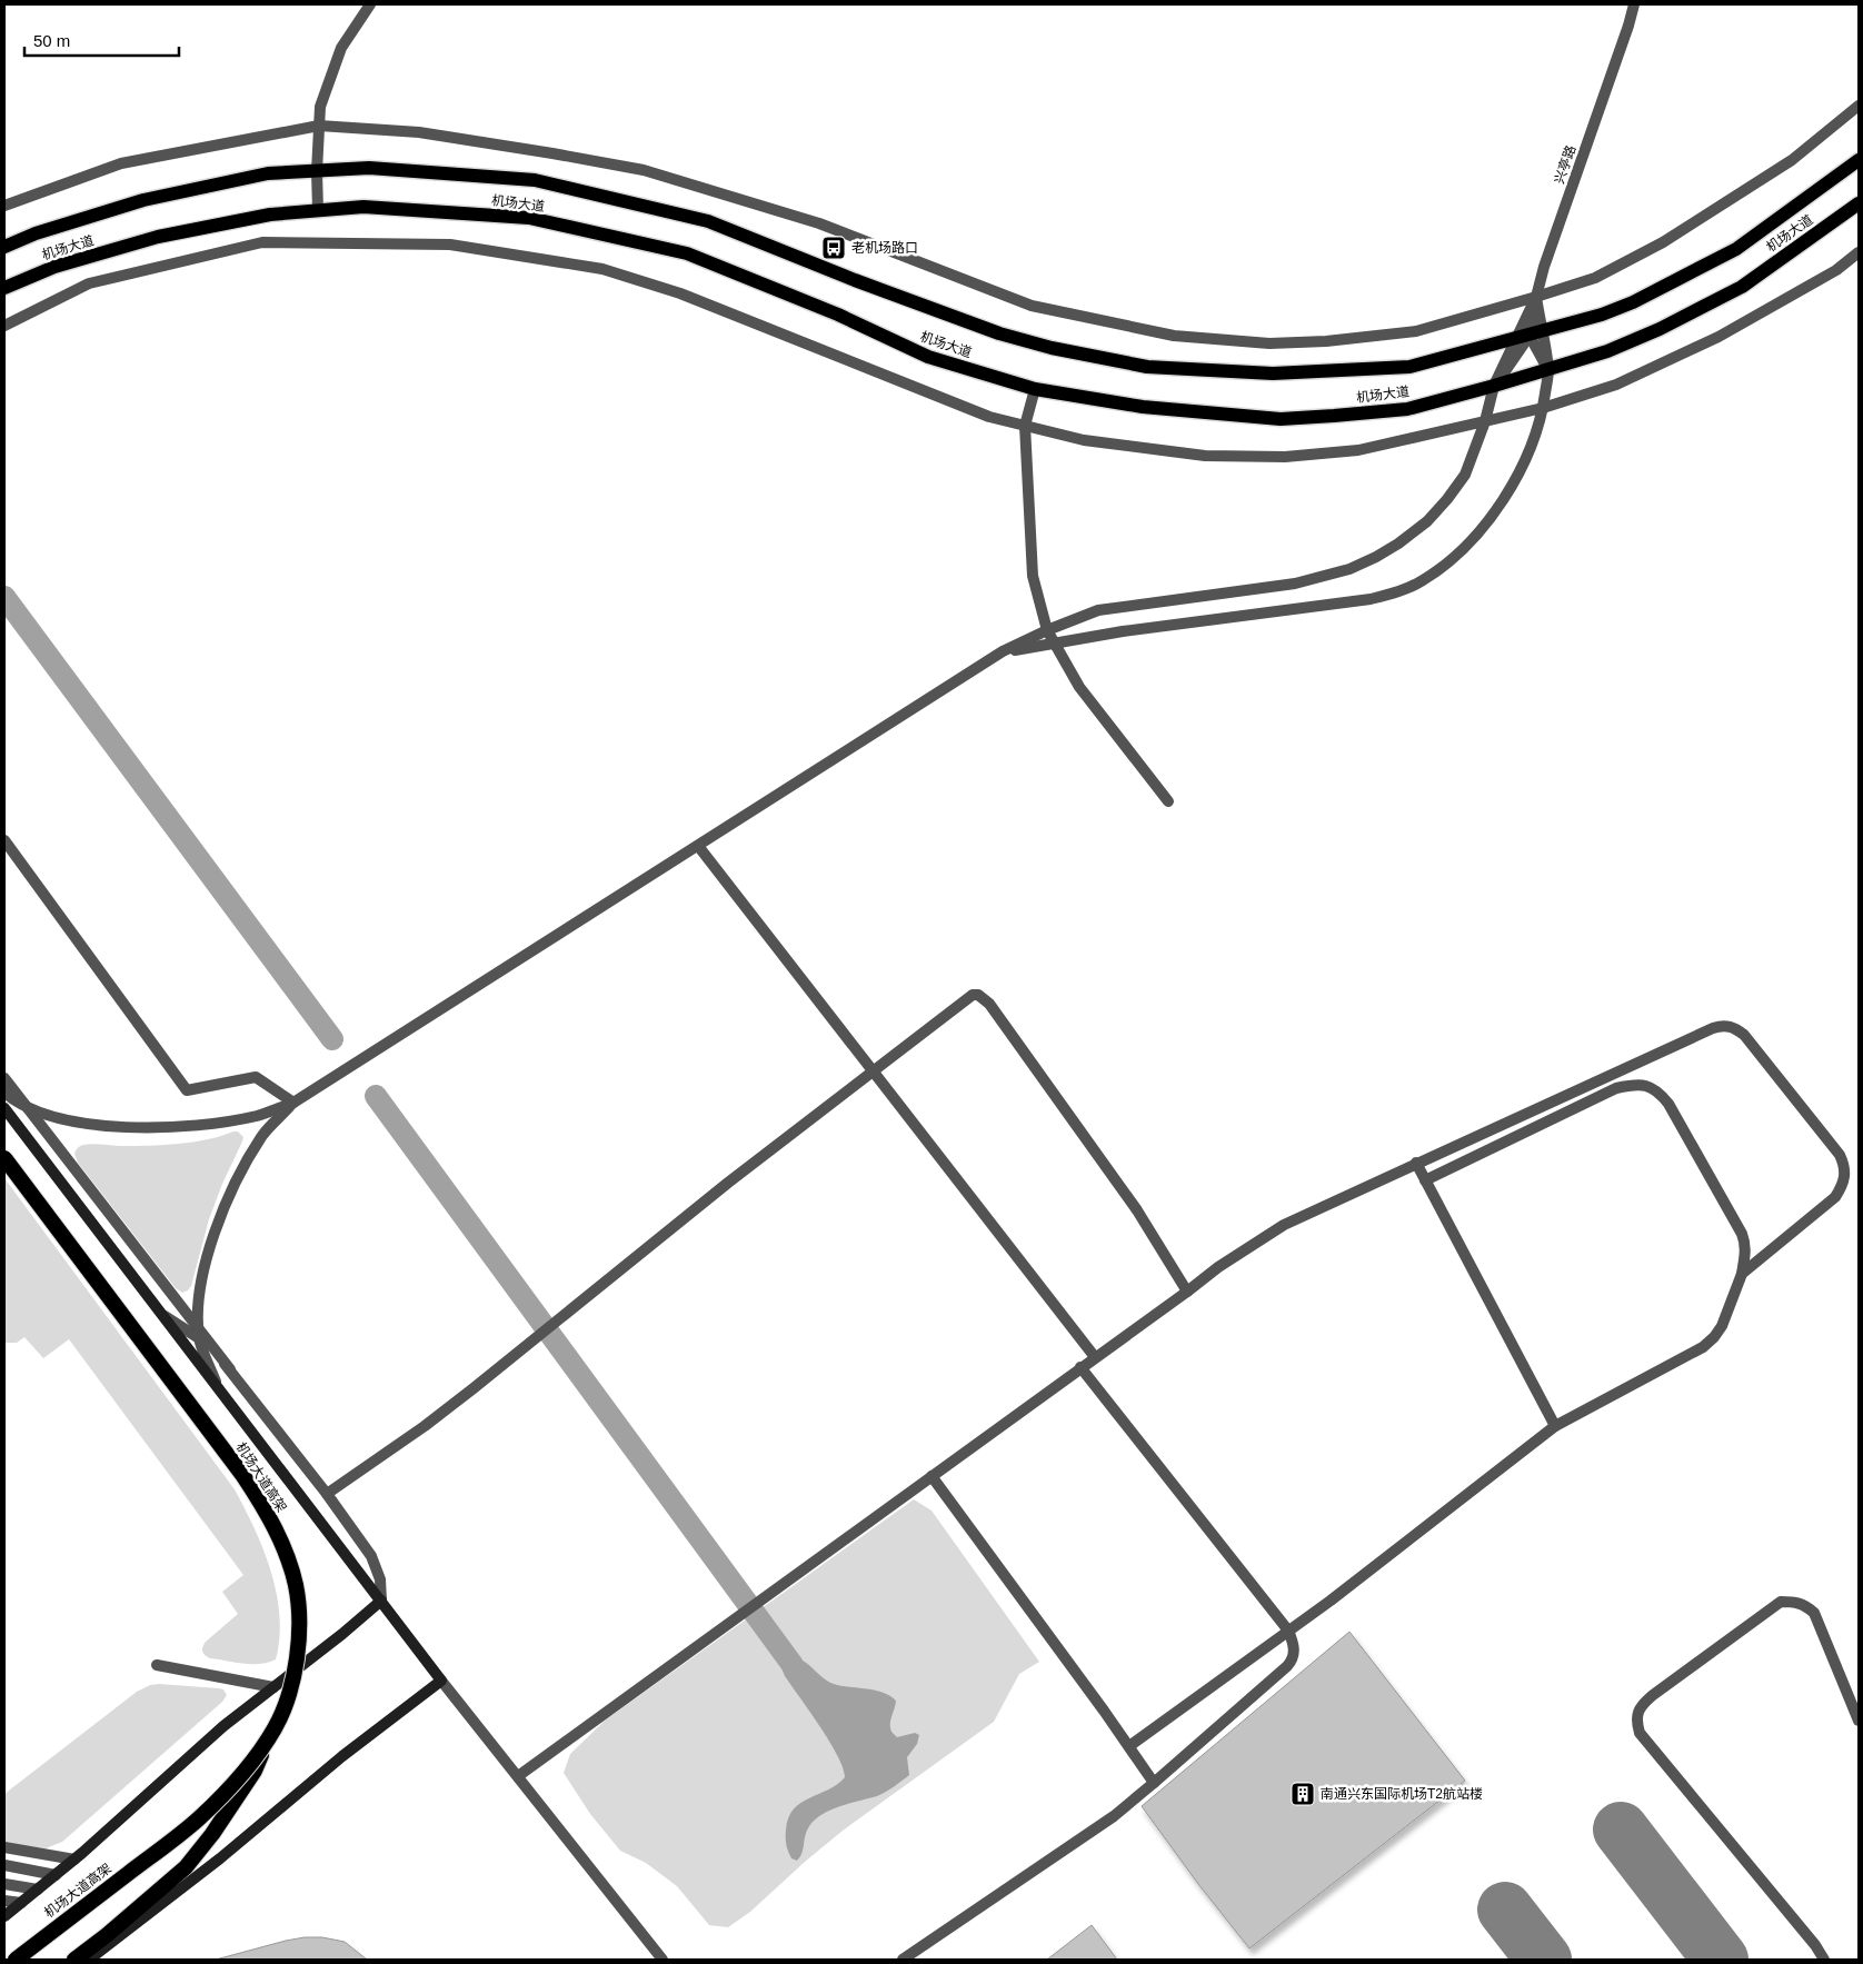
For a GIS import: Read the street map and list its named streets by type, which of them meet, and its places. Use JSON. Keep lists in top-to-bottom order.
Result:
{
  "streets": {
    "highway": ["机场大道高架"],
    "main road": ["机场大道"],
    "street": ["兴亭路"]
  },
  "crossings": [
    ["兴亭路", "机场大道"]
  ],
  "places": {
    "bus stop": ["老机场路口"],
    "building": ["南通兴东国际机场T2航站楼"]
  },
  "scale_bar": "50 m"
}
